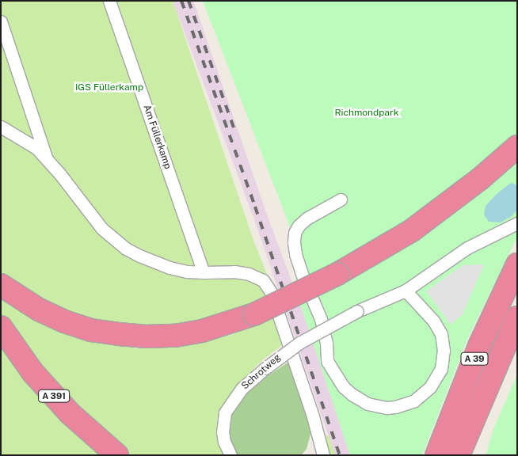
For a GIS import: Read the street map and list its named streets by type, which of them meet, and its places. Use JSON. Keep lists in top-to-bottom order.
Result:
{
  "streets": {
    "highway": ["A 39", "A 391"],
    "street": ["Am Füllerkamp", "Schrotweg"]
  },
  "parks": ["IGS Füllerkamp", "Richmondpark"]
}
